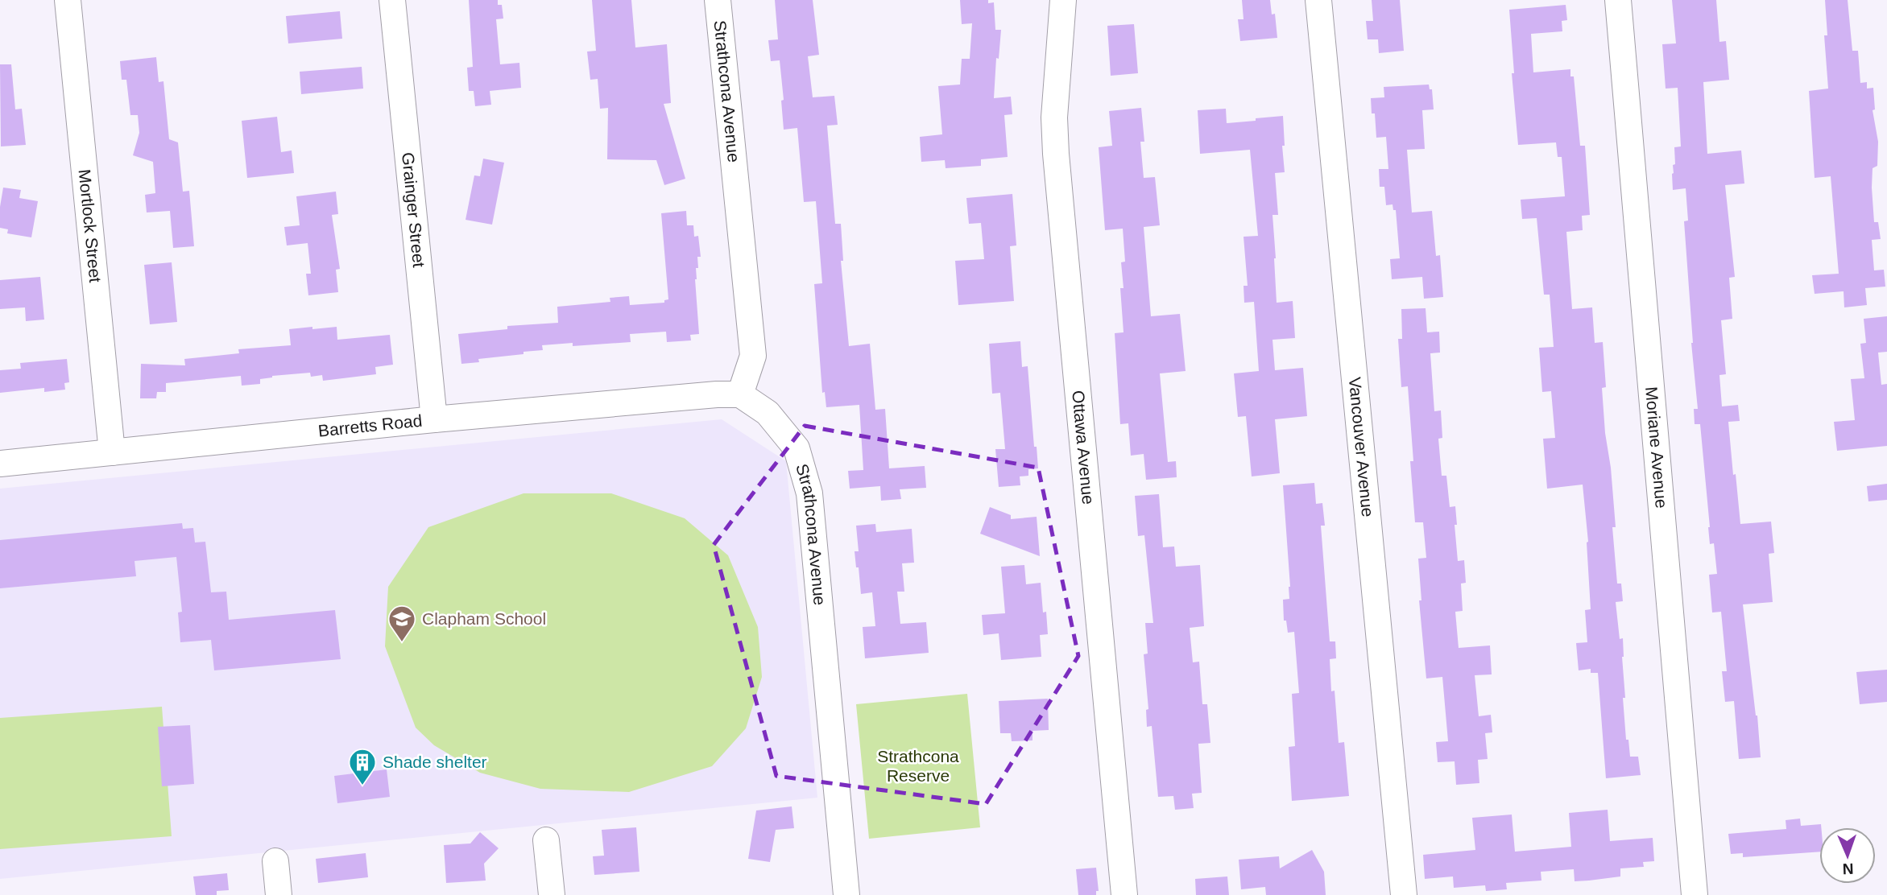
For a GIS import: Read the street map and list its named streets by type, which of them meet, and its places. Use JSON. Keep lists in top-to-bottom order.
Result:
{
  "streets": {
    "street": [
      "Strathcona Avenue",
      "Grainger Street",
      "Mortlock Street",
      "Barretts Road",
      "Ottawa Avenue",
      "Vancouver Avenue",
      "Moriane Avenue"
    ]
  },
  "crossings": [
    ["Strathcona Avenue", "Barretts Road"],
    ["Grainger Street", "Barretts Road"],
    ["Mortlock Street", "Barretts Road"]
  ],
  "parks": ["Strathcona Reserve"],
  "places": {
    "school or university": ["Clapham School"],
    "building": ["Shade shelter"]
  },
  "north": "bottom"
}
